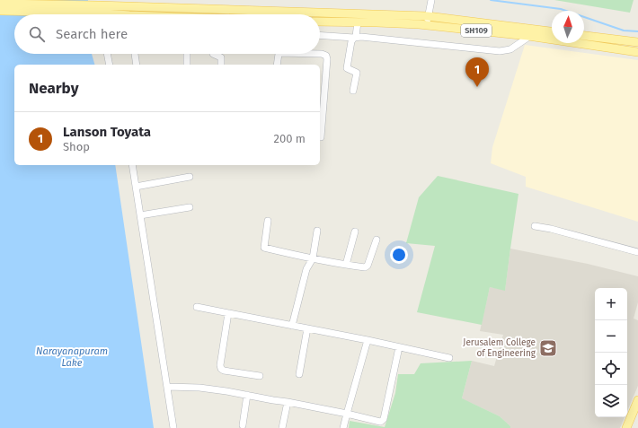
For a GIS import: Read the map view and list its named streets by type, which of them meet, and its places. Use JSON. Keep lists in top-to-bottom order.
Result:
{
  "streets": {
    "main road": ["SH109"]
  },
  "water": ["Narayanapuram Lake"],
  "places": {
    "school or university": ["Jerusalem College of Engineering"]
  },
  "north": "top",
  "page": {
    "search": "Search here",
    "pins": "1",
    "heading": "Nearby",
    "list": [
      {
        "mark": "1",
        "name": "Lanson Toyata",
        "note": "Shop",
        "value": "200 m"
      }
    ],
    "map_buttons": ["+", "−"]
  }
}
